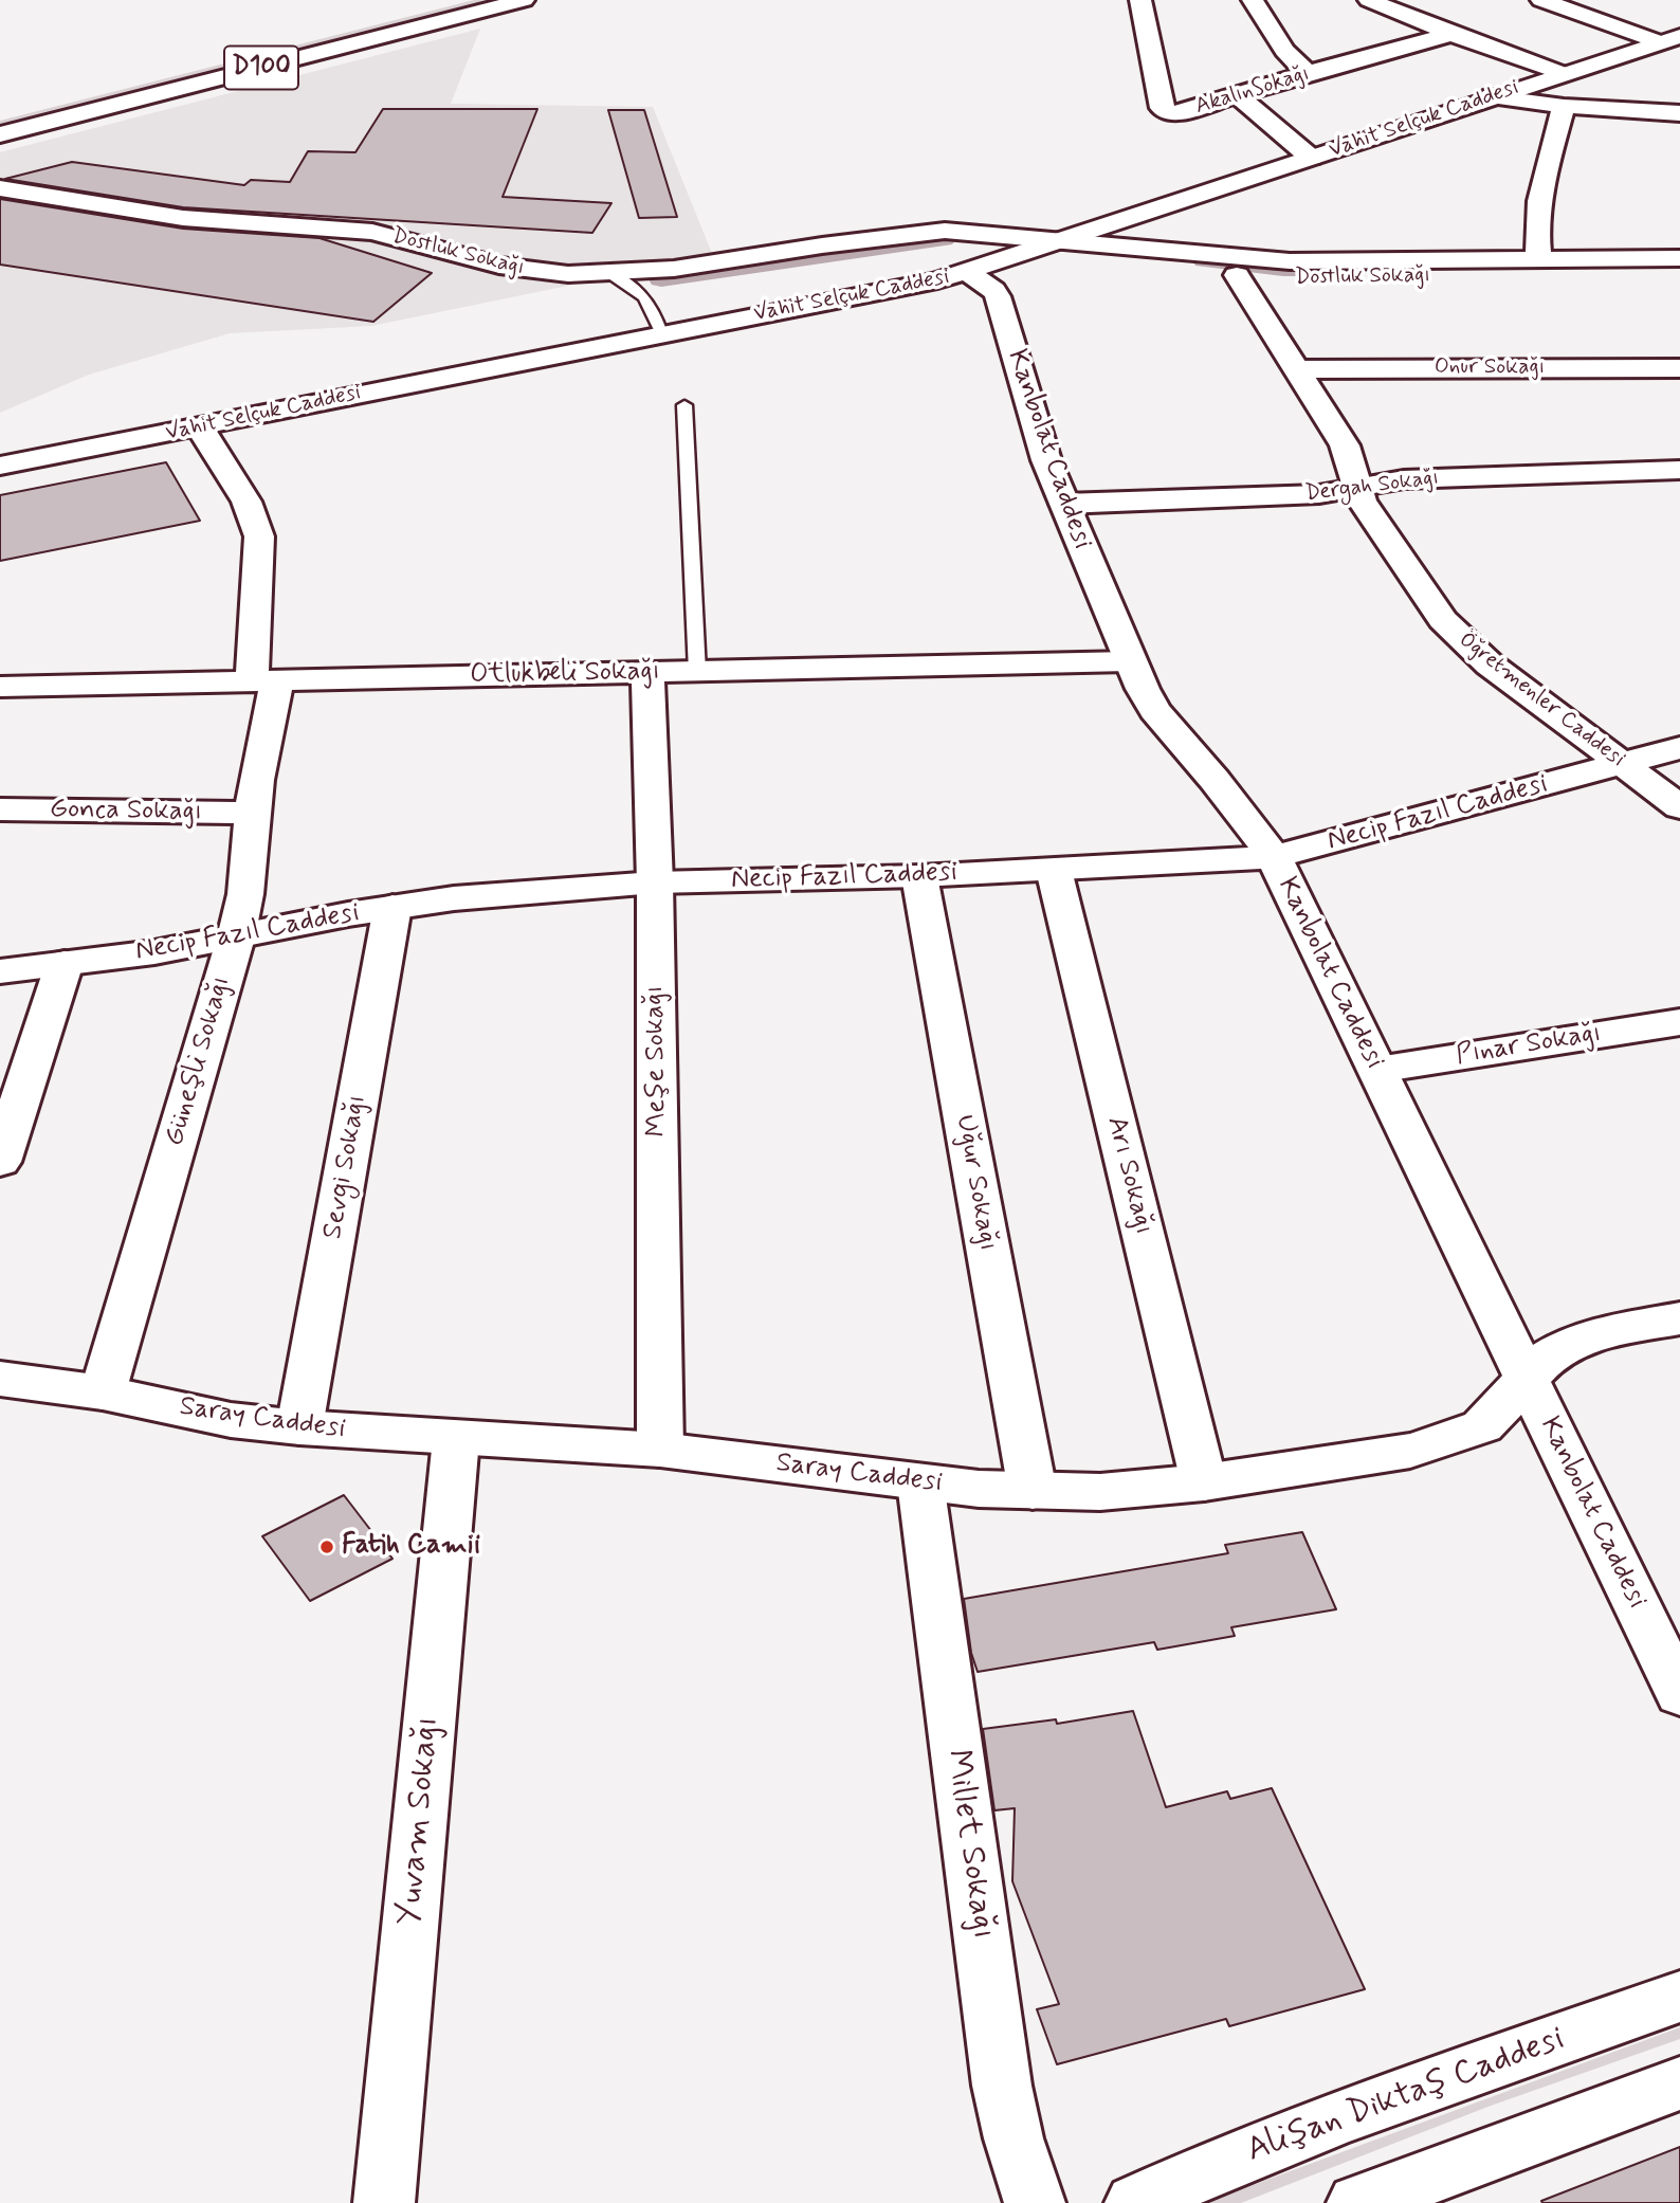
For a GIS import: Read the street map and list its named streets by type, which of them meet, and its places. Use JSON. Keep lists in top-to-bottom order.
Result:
{
  "streets": {
    "main road": [
      "D100",
      "AkalınSokağı",
      "Vahit Selçuk Caddesi",
      "Dostluk Sokağı",
      "Onur Sokağı",
      "Kanbolat Caddesi",
      "Dergah Sokağı",
      "Otlukbeli Sokağı",
      "Öğretmenler Caddesi",
      "Gonca Sokağı",
      "Necip Fazıl Caddesi",
      "Pınar Sokağı",
      "Güneşli Sokağı",
      "Meşe Sokağı",
      "Sevgi Sokağı",
      "Arı Sokağı",
      "Uğur Sokağı",
      "Saray Caddesi",
      "Yuvam Sokağı",
      "Millet Sokağı",
      "Alişan Diktaş Caddesi"
    ]
  },
  "crossings": [
    ["Vahit Selçuk Caddesi", "Dostluk Sokağı"],
    ["Vahit Selçuk Caddesi", "Kanbolat Caddesi"],
    ["Vahit Selçuk Caddesi", "Güneşli Sokağı"],
    ["Dostluk Sokağı", "Öğretmenler Caddesi"],
    ["Onur Sokağı", "Öğretmenler Caddesi"],
    ["Kanbolat Caddesi", "Dergah Sokağı"],
    ["Kanbolat Caddesi", "Otlukbeli Sokağı"],
    ["Kanbolat Caddesi", "Necip Fazıl Caddesi"],
    ["Kanbolat Caddesi", "Pınar Sokağı"],
    ["Kanbolat Caddesi", "Saray Caddesi"],
    ["Dergah Sokağı", "Öğretmenler Caddesi"],
    ["Otlukbeli Sokağı", "Güneşli Sokağı"],
    ["Otlukbeli Sokağı", "Meşe Sokağı"],
    ["Öğretmenler Caddesi", "Necip Fazıl Caddesi"],
    ["Gonca Sokağı", "Güneşli Sokağı"],
    ["Necip Fazıl Caddesi", "Güneşli Sokağı"],
    ["Necip Fazıl Caddesi", "Meşe Sokağı"],
    ["Necip Fazıl Caddesi", "Sevgi Sokağı"],
    ["Necip Fazıl Caddesi", "Arı Sokağı"],
    ["Necip Fazıl Caddesi", "Uğur Sokağı"],
    ["Güneşli Sokağı", "Saray Caddesi"],
    ["Meşe Sokağı", "Saray Caddesi"],
    ["Sevgi Sokağı", "Saray Caddesi"],
    ["Arı Sokağı", "Saray Caddesi"],
    ["Uğur Sokağı", "Saray Caddesi"],
    ["Saray Caddesi", "Yuvam Sokağı"],
    ["Saray Caddesi", "Millet Sokağı"]
  ],
  "places": ["Fatih Camii"]
}
